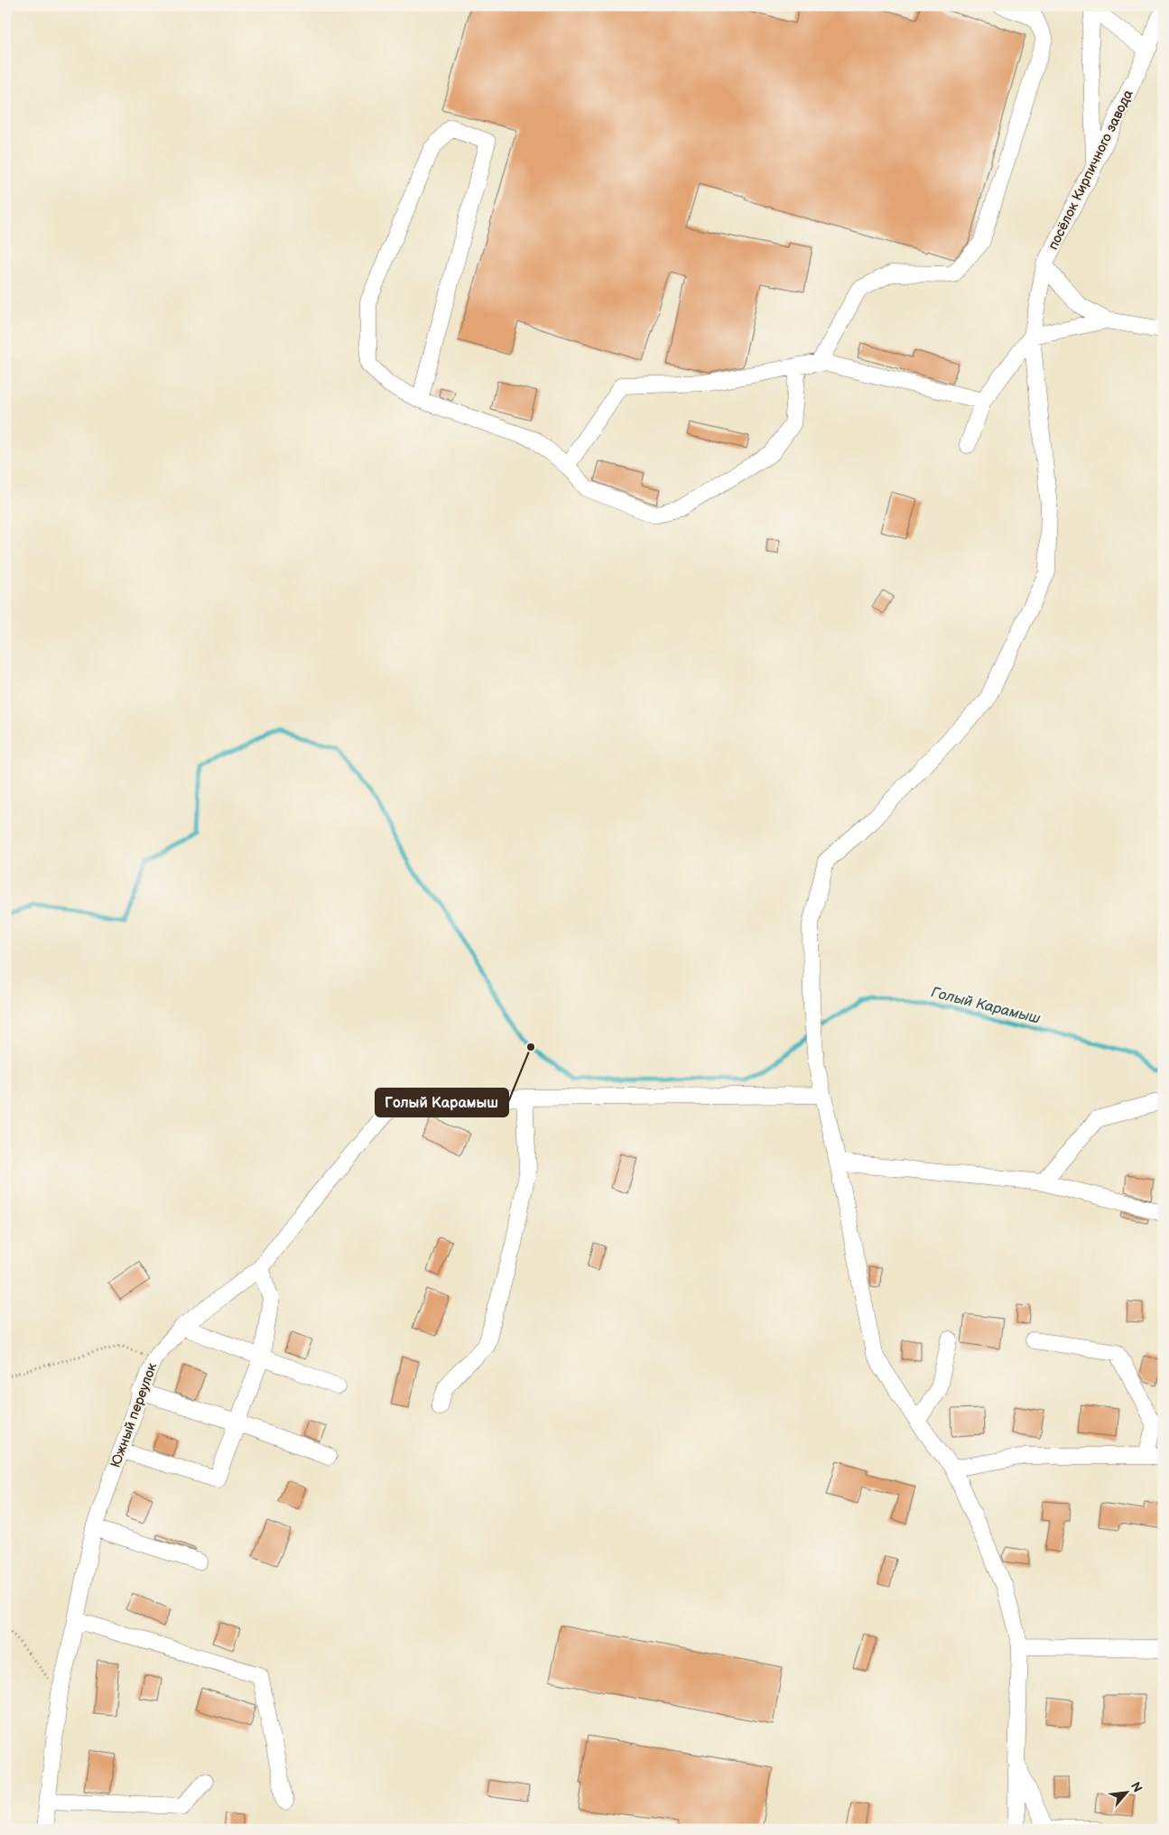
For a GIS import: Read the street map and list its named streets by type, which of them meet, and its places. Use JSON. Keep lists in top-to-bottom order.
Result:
{
  "streets": {
    "street": ["посёлок Кирпичного завода", "Южный переулок"]
  },
  "water": ["Голый Карамыш"],
  "places": ["Голый Карамыш"],
  "north": "top right"
}
